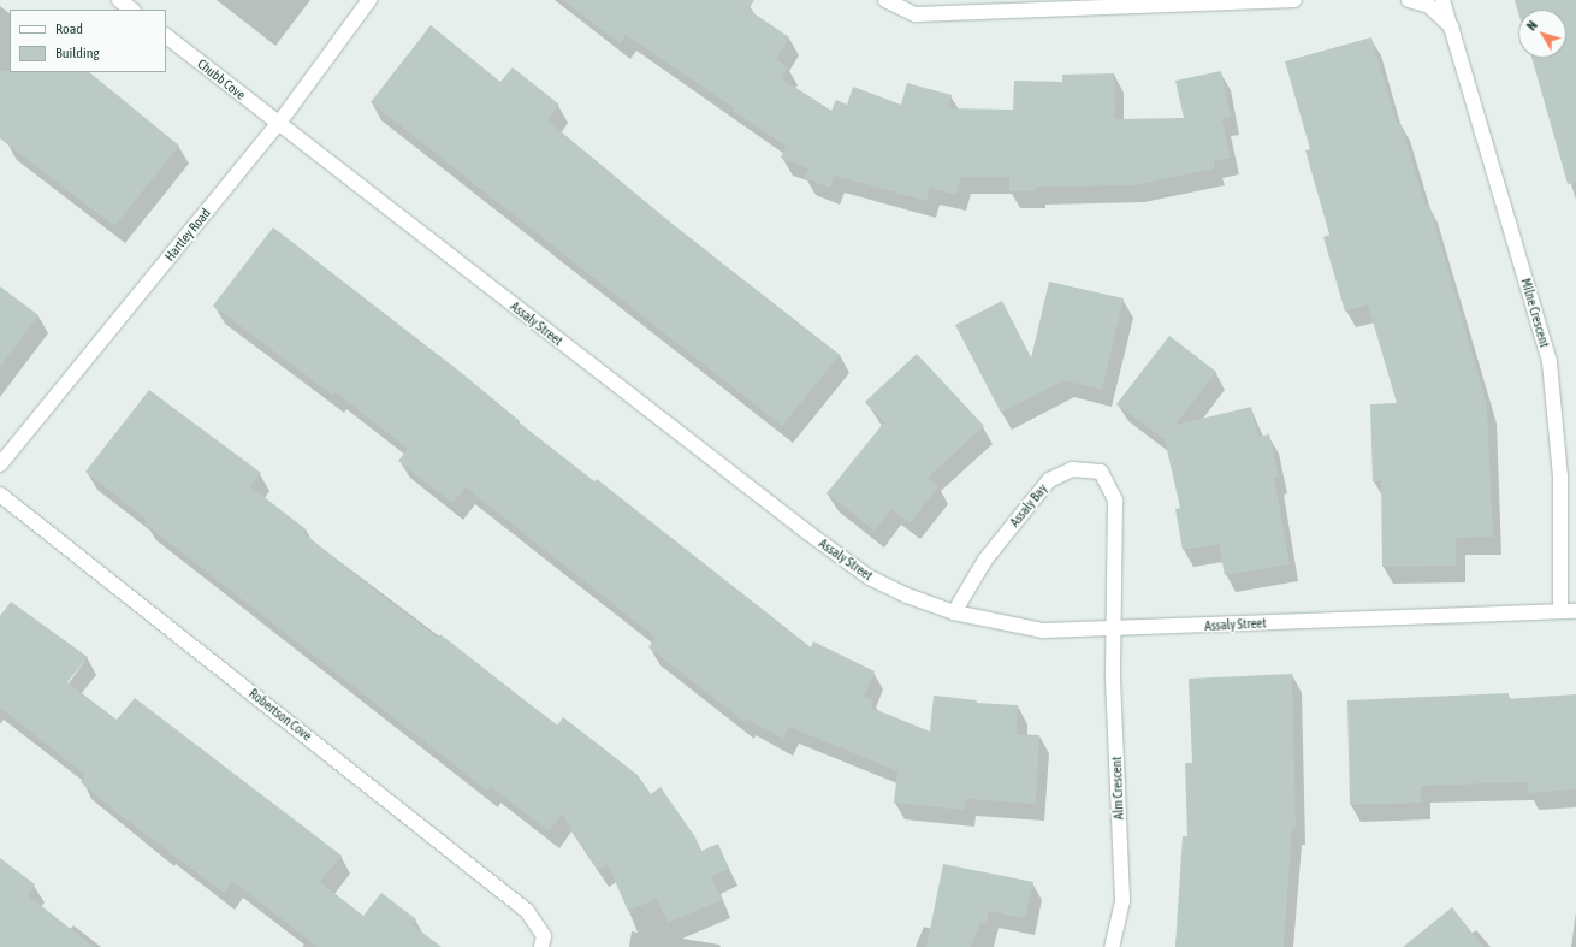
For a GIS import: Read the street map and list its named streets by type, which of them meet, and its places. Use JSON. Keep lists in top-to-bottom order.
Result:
{
  "streets": {
    "street": [
      "Chubb Cove",
      "Hartley Road",
      "Milne Crescent",
      "Assaly Street",
      "Assaly Bay",
      "Robertson Cove",
      "Alm Crescent"
    ]
  },
  "crossings": [
    ["Chubb Cove", "Hartley Road"],
    ["Chubb Cove", "Assaly Street"],
    ["Hartley Road", "Assaly Street"],
    ["Milne Crescent", "Assaly Street"],
    ["Assaly Street", "Assaly Bay"],
    ["Assaly Street", "Alm Crescent"],
    ["Assaly Bay", "Alm Crescent"]
  ],
  "legend": ["Road", "Building"],
  "north": "top left"
}
